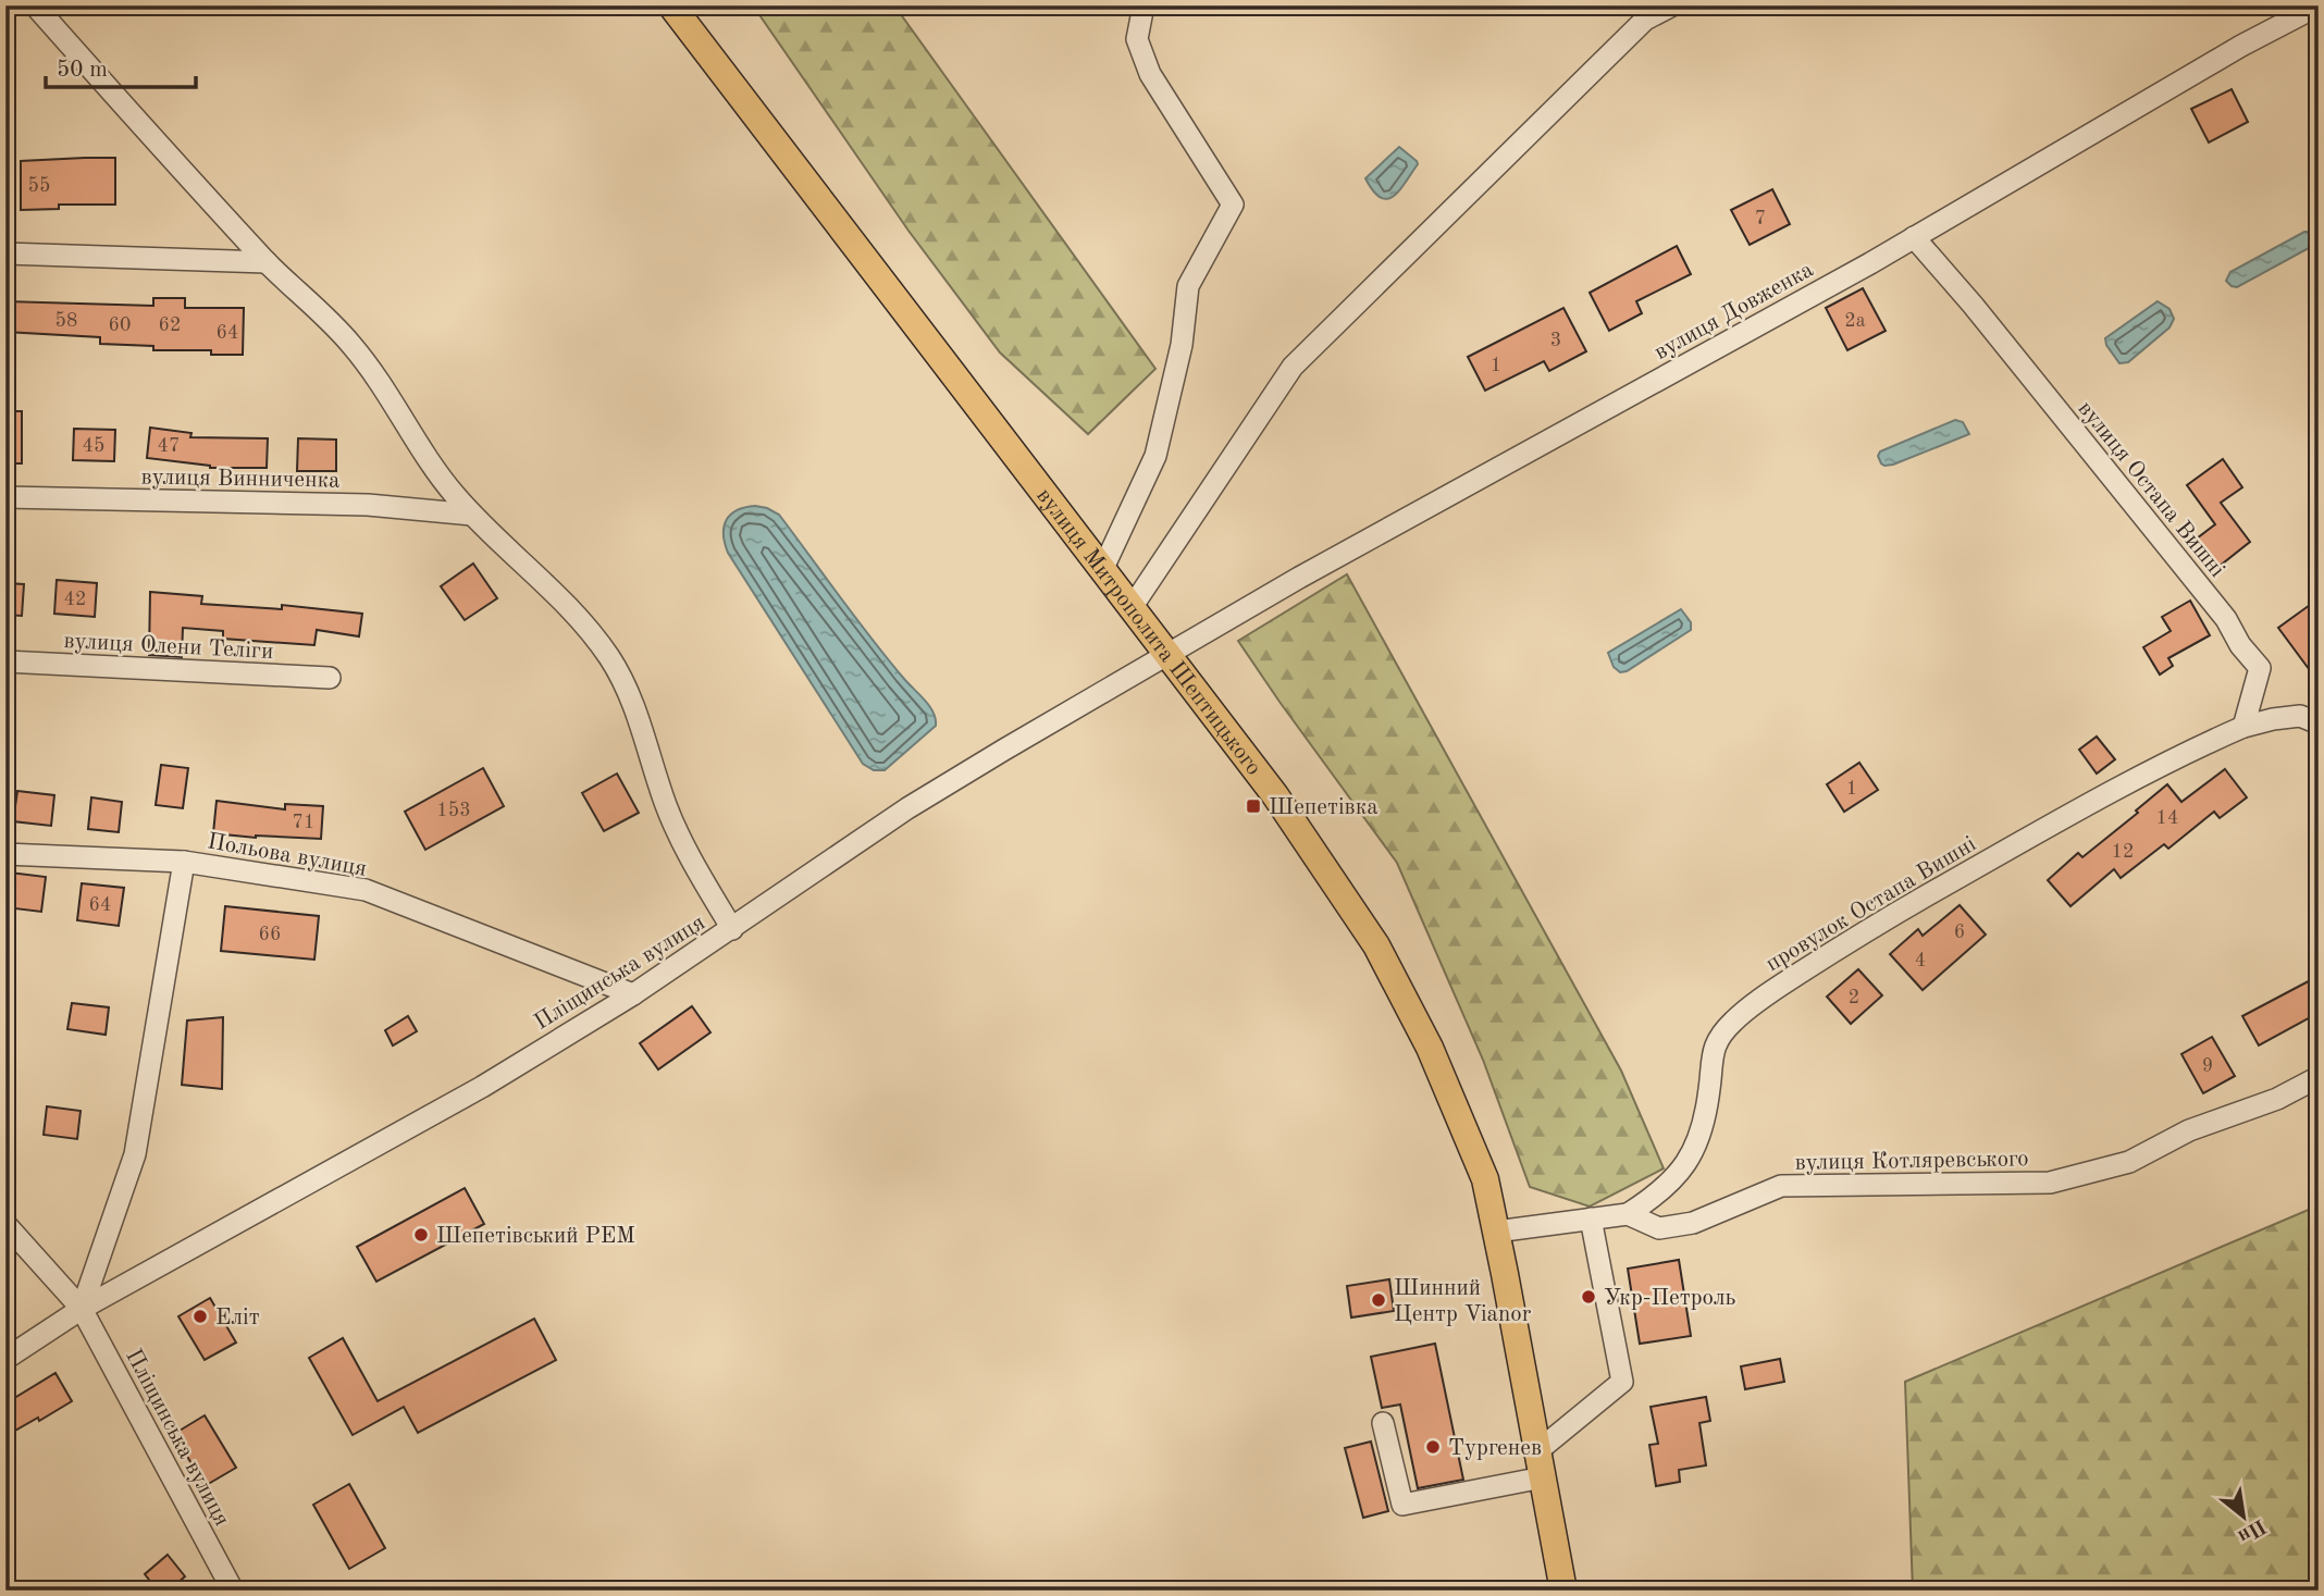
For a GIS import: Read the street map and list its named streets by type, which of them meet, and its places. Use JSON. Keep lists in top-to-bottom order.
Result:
{
  "streets": {
    "main road": ["вулиця Митрополита Шептицького"],
    "street": [
      "вулиця Довженка",
      "вулиця Винниченка",
      "вулиця Остапа Вишні",
      "вулиця Олени Теліги",
      "Польова вулиця",
      "провулок Остапа Вишні",
      "Пліщинська вулиця",
      "вулиця Котляревського"
    ]
  },
  "crossings": [
    ["вулиця Довженка", "вулиця Остапа Вишні"],
    ["вулиця Довженка", "вулиця Митрополита Шептицького"],
    ["вулиця Довженка", "Пліщинська вулиця"],
    ["вулиця Остапа Вишні", "провулок Остапа Вишні"],
    ["вулиця Митрополита Шептицького", "Пліщинська вулиця"],
    ["вулиця Митрополита Шептицького", "вулиця Котляревського"],
    ["Польова вулиця", "Пліщинська вулиця"],
    ["провулок Остапа Вишні", "вулиця Котляревського"]
  ],
  "places": {
    "transit": ["Шепетівка"],
    "other": [
      "Шепетівський РЕМ",
      "Укр-Петроль",
      "Шинний Центр Vianor",
      "Еліт",
      "Тургенев"
    ]
  },
  "house_numbers": [
    "55",
    "7",
    "58",
    "2а",
    "60",
    "62",
    "64",
    "3",
    "1",
    "45",
    "47",
    "42",
    "1",
    "153",
    "14",
    "71",
    "12",
    "64",
    "6",
    "66",
    "4",
    "2",
    "9"
  ],
  "scale_bar": "50 m",
  "north": "bottom right"
}
